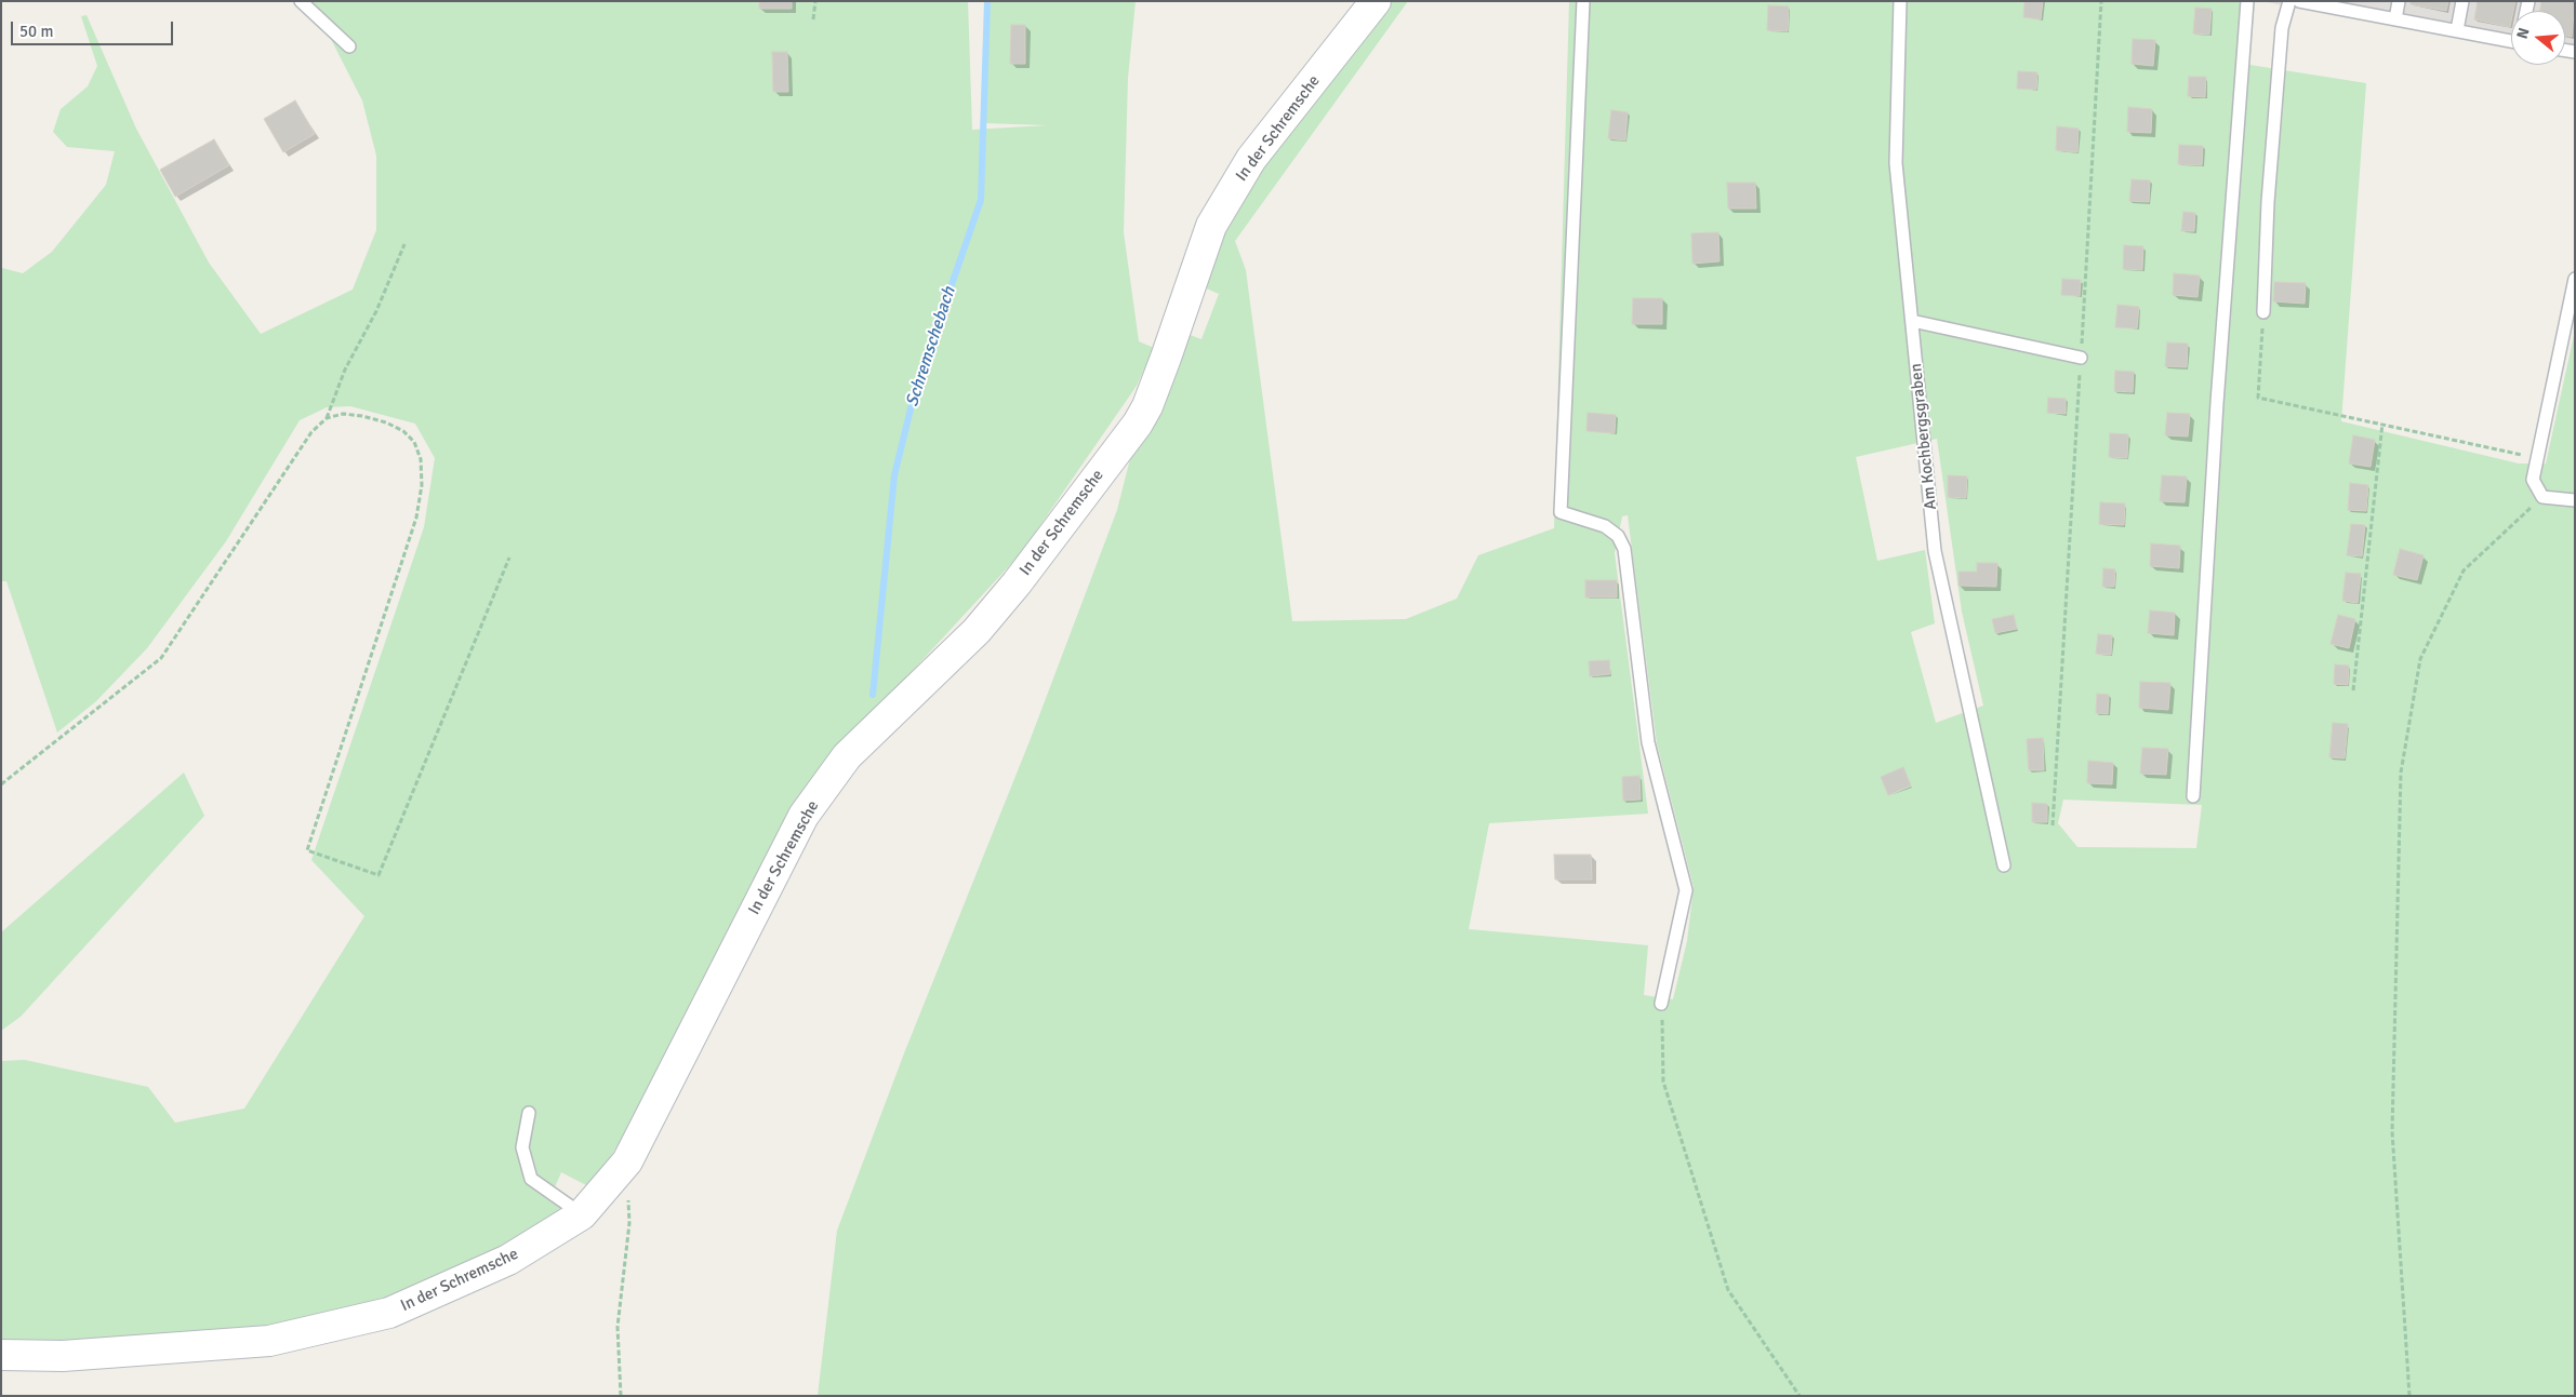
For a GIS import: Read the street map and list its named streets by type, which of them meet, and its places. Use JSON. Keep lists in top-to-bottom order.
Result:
{
  "streets": {
    "street": ["In der Schremsche"],
    "lane": ["Am Kochbergsgraben"]
  },
  "water": ["Schremschebach"],
  "scale_bar": "50 m",
  "north": "left"
}
